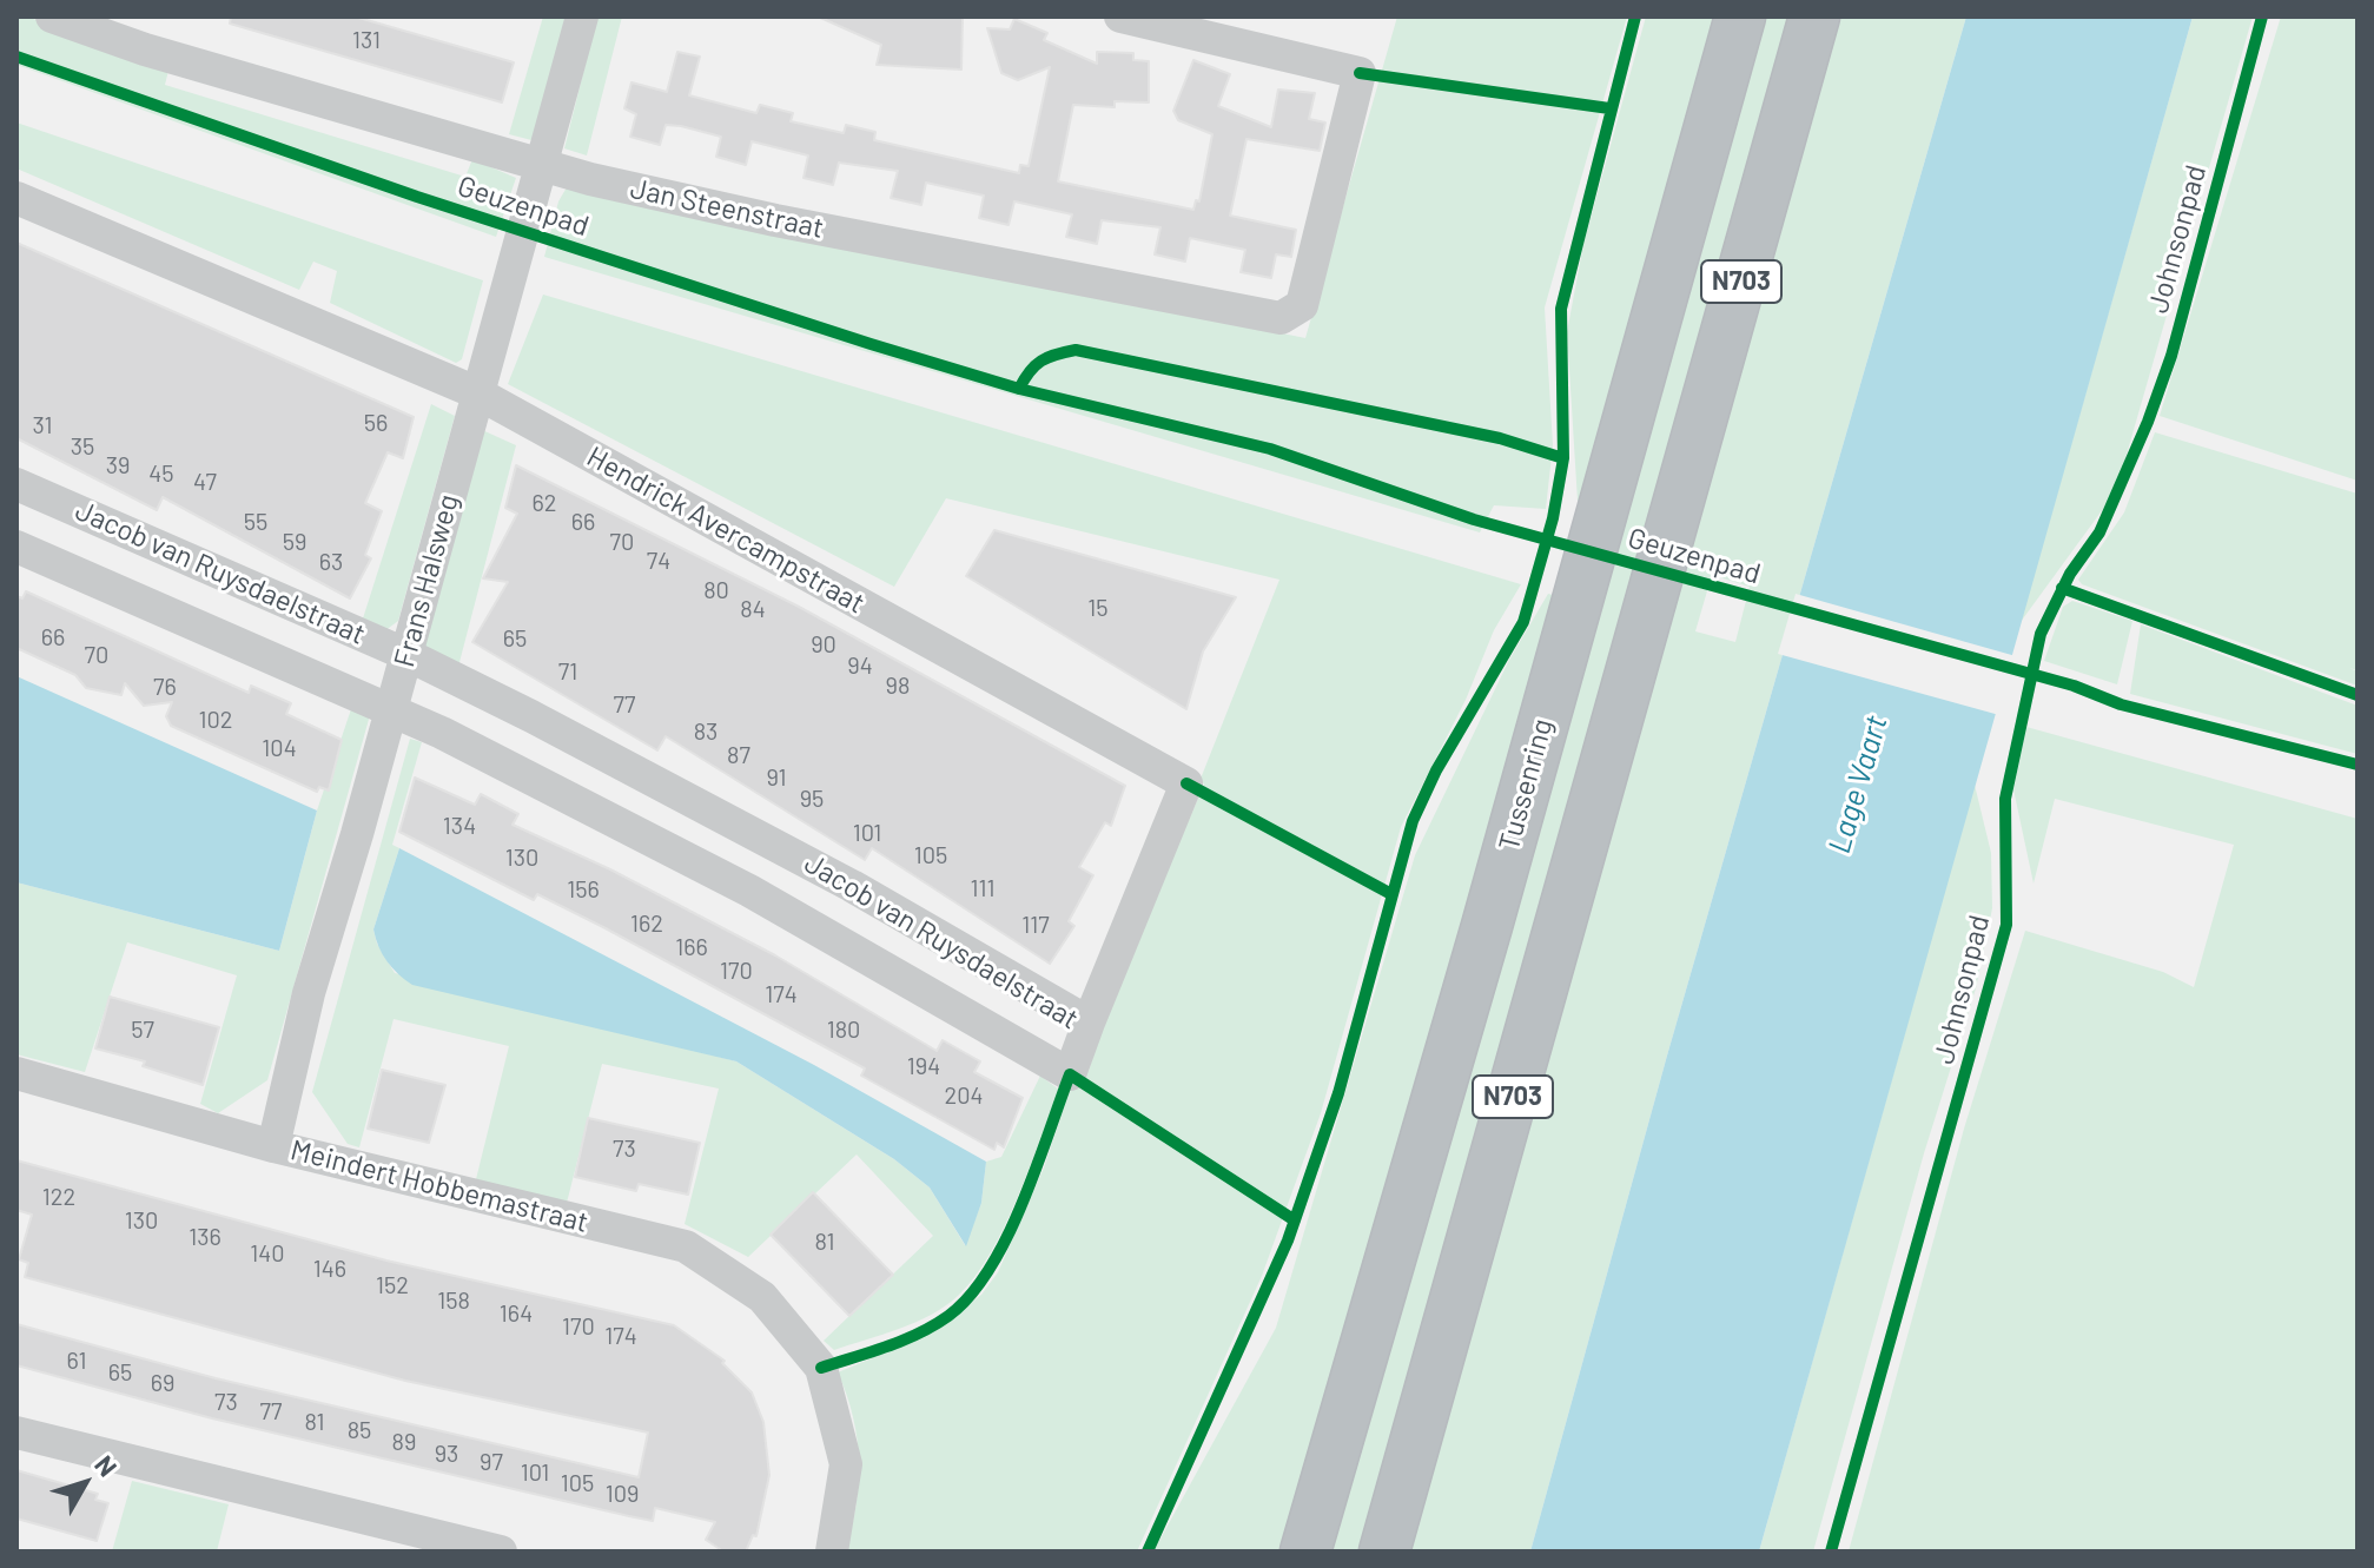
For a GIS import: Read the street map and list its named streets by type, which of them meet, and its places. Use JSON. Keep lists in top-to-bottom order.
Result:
{
  "streets": {
    "highway": ["N703", "Tussenring"],
    "street": [
      "Jan Steenstraat",
      "Hendrick Avercampstraat",
      "Jacob van Ruysdaelstraat",
      "Frans Halsweg",
      "Meindert Hobbemastraat"
    ],
    "cycle path": ["Geuzenpad", "Johnsonpad"]
  },
  "crossings": [
    ["Jan Steenstraat", "Frans Halsweg"],
    ["Hendrick Avercampstraat", "Jacob van Ruysdaelstraat"],
    ["Hendrick Avercampstraat", "Frans Halsweg"],
    ["Jacob van Ruysdaelstraat", "Frans Halsweg"],
    ["Frans Halsweg", "Meindert Hobbemastraat"]
  ],
  "water": ["Lage Vaart"],
  "house_numbers": [
    "131",
    "56",
    "31",
    "35",
    "39",
    "45",
    "47",
    "62",
    "55",
    "66",
    "59",
    "70",
    "74",
    "63",
    "80",
    "15",
    "84",
    "66",
    "65",
    "90",
    "70",
    "94",
    "71",
    "98",
    "76",
    "77",
    "102",
    "83",
    "104",
    "87",
    "91",
    "95",
    "134",
    "101",
    "105",
    "130",
    "111",
    "156",
    "162",
    "117",
    "166",
    "170",
    "174",
    "57",
    "180",
    "194",
    "204",
    "73",
    "122",
    "130",
    "136",
    "81",
    "140",
    "146",
    "152",
    "158",
    "164",
    "170",
    "174",
    "61",
    "65",
    "69",
    "73",
    "77",
    "81",
    "85",
    "89",
    "93",
    "97",
    "101",
    "105",
    "109"
  ],
  "north": "top right"
}
